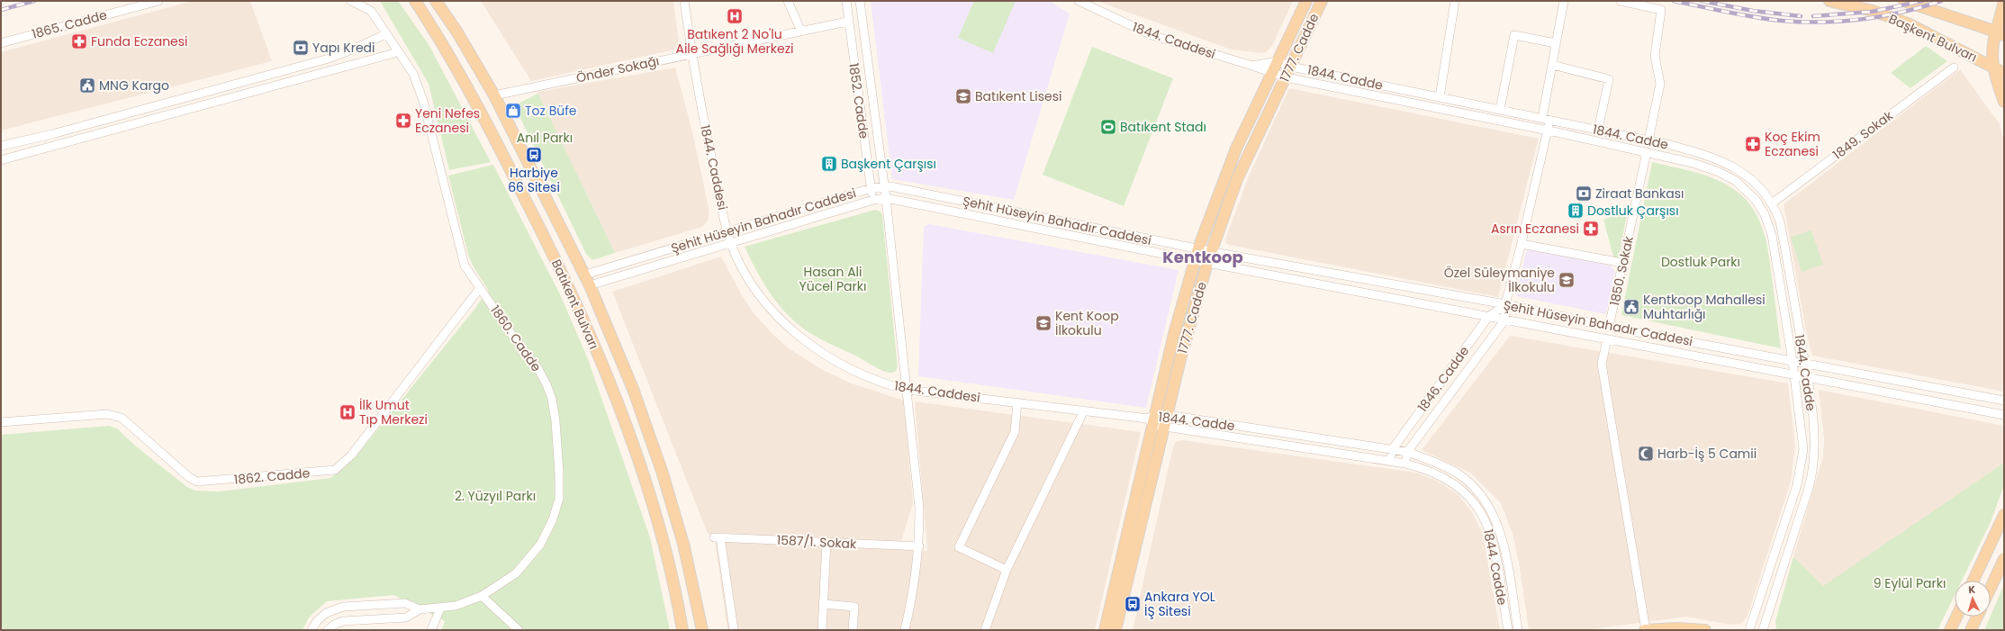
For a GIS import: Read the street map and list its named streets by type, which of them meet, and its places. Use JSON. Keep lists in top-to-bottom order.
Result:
{
  "streets": {
    "main road": ["Başkent Bulvarı", "1777. Cadde", "Batıkent Bulvarı"],
    "street": [
      "1865. Cadde",
      "1844. Caddesi",
      "Önder Sokağı",
      "1844. Cadde",
      "1852. Cadde",
      "1849. Sokak",
      "Şehit Hüseyin Bahadır Caddesi",
      "1850. Sokak",
      "1860. Cadde",
      "1846. Cadde",
      "1862. Cadde",
      "1587/1. Sokak"
    ]
  },
  "crossings": [
    ["1844. Caddesi", "1777. Cadde"],
    ["1844. Caddesi", "Önder Sokağı"],
    ["1844. Caddesi", "1844. Cadde"],
    ["1844. Caddesi", "1852. Cadde"],
    ["1844. Caddesi", "Şehit Hüseyin Bahadır Caddesi"],
    ["1777. Cadde", "1844. Cadde"],
    ["1777. Cadde", "Şehit Hüseyin Bahadır Caddesi"],
    ["Önder Sokağı", "1852. Cadde"],
    ["Önder Sokağı", "Batıkent Bulvarı"],
    ["1844. Cadde", "1849. Sokak"],
    ["1844. Cadde", "Şehit Hüseyin Bahadır Caddesi"],
    ["1844. Cadde", "1850. Sokak"],
    ["1844. Cadde", "1846. Cadde"],
    ["1852. Cadde", "Şehit Hüseyin Bahadır Caddesi"],
    ["1852. Cadde", "1587/1. Sokak"],
    ["Şehit Hüseyin Bahadır Caddesi", "1850. Sokak"],
    ["Şehit Hüseyin Bahadır Caddesi", "Batıkent Bulvarı"],
    ["Şehit Hüseyin Bahadır Caddesi", "1846. Cadde"],
    ["1860. Cadde", "1862. Cadde"]
  ],
  "districts": ["Kentkoop"],
  "parks": [
    "Anıl Parkı",
    "Dostluk Parkı",
    "Hasan Ali Yücel Parkı",
    "2. Yüzyıl Parkı",
    "9 Eylül Parkı"
  ],
  "places": {
    "hospital": ["Batıkent 2 No'lu Aile Sağlığı Merkezi", "İlk Umut Tıp Merkezi"],
    "pharmacy": [
      "Funda Eczanesi",
      "Yeni Nefes Eczanesi",
      "Koç Ekim Eczanesi",
      "Asrın Eczanesi"
    ],
    "bank": ["Yapı Kredi", "Ziraat Bankası"],
    "public building": ["MNG Kargo", "Kentkoop Mahallesi Muhtarlığı"],
    "school or university": ["Batıkent Lisesi", "Özel Süleymaniye İlkokulu", "Kent Koop İlkokulu"],
    "shop": ["Toz Büfe"],
    "sports": ["Batıkent Stadı"],
    "bus stop": ["Harbiye 66 Sitesi", "Ankara YOL İŞ Sitesi"],
    "building": ["Başkent Çarşısı", "Dostluk Çarşısı"],
    "mosque": ["Harb-İş 5 Camii"]
  },
  "north": "top"
}
